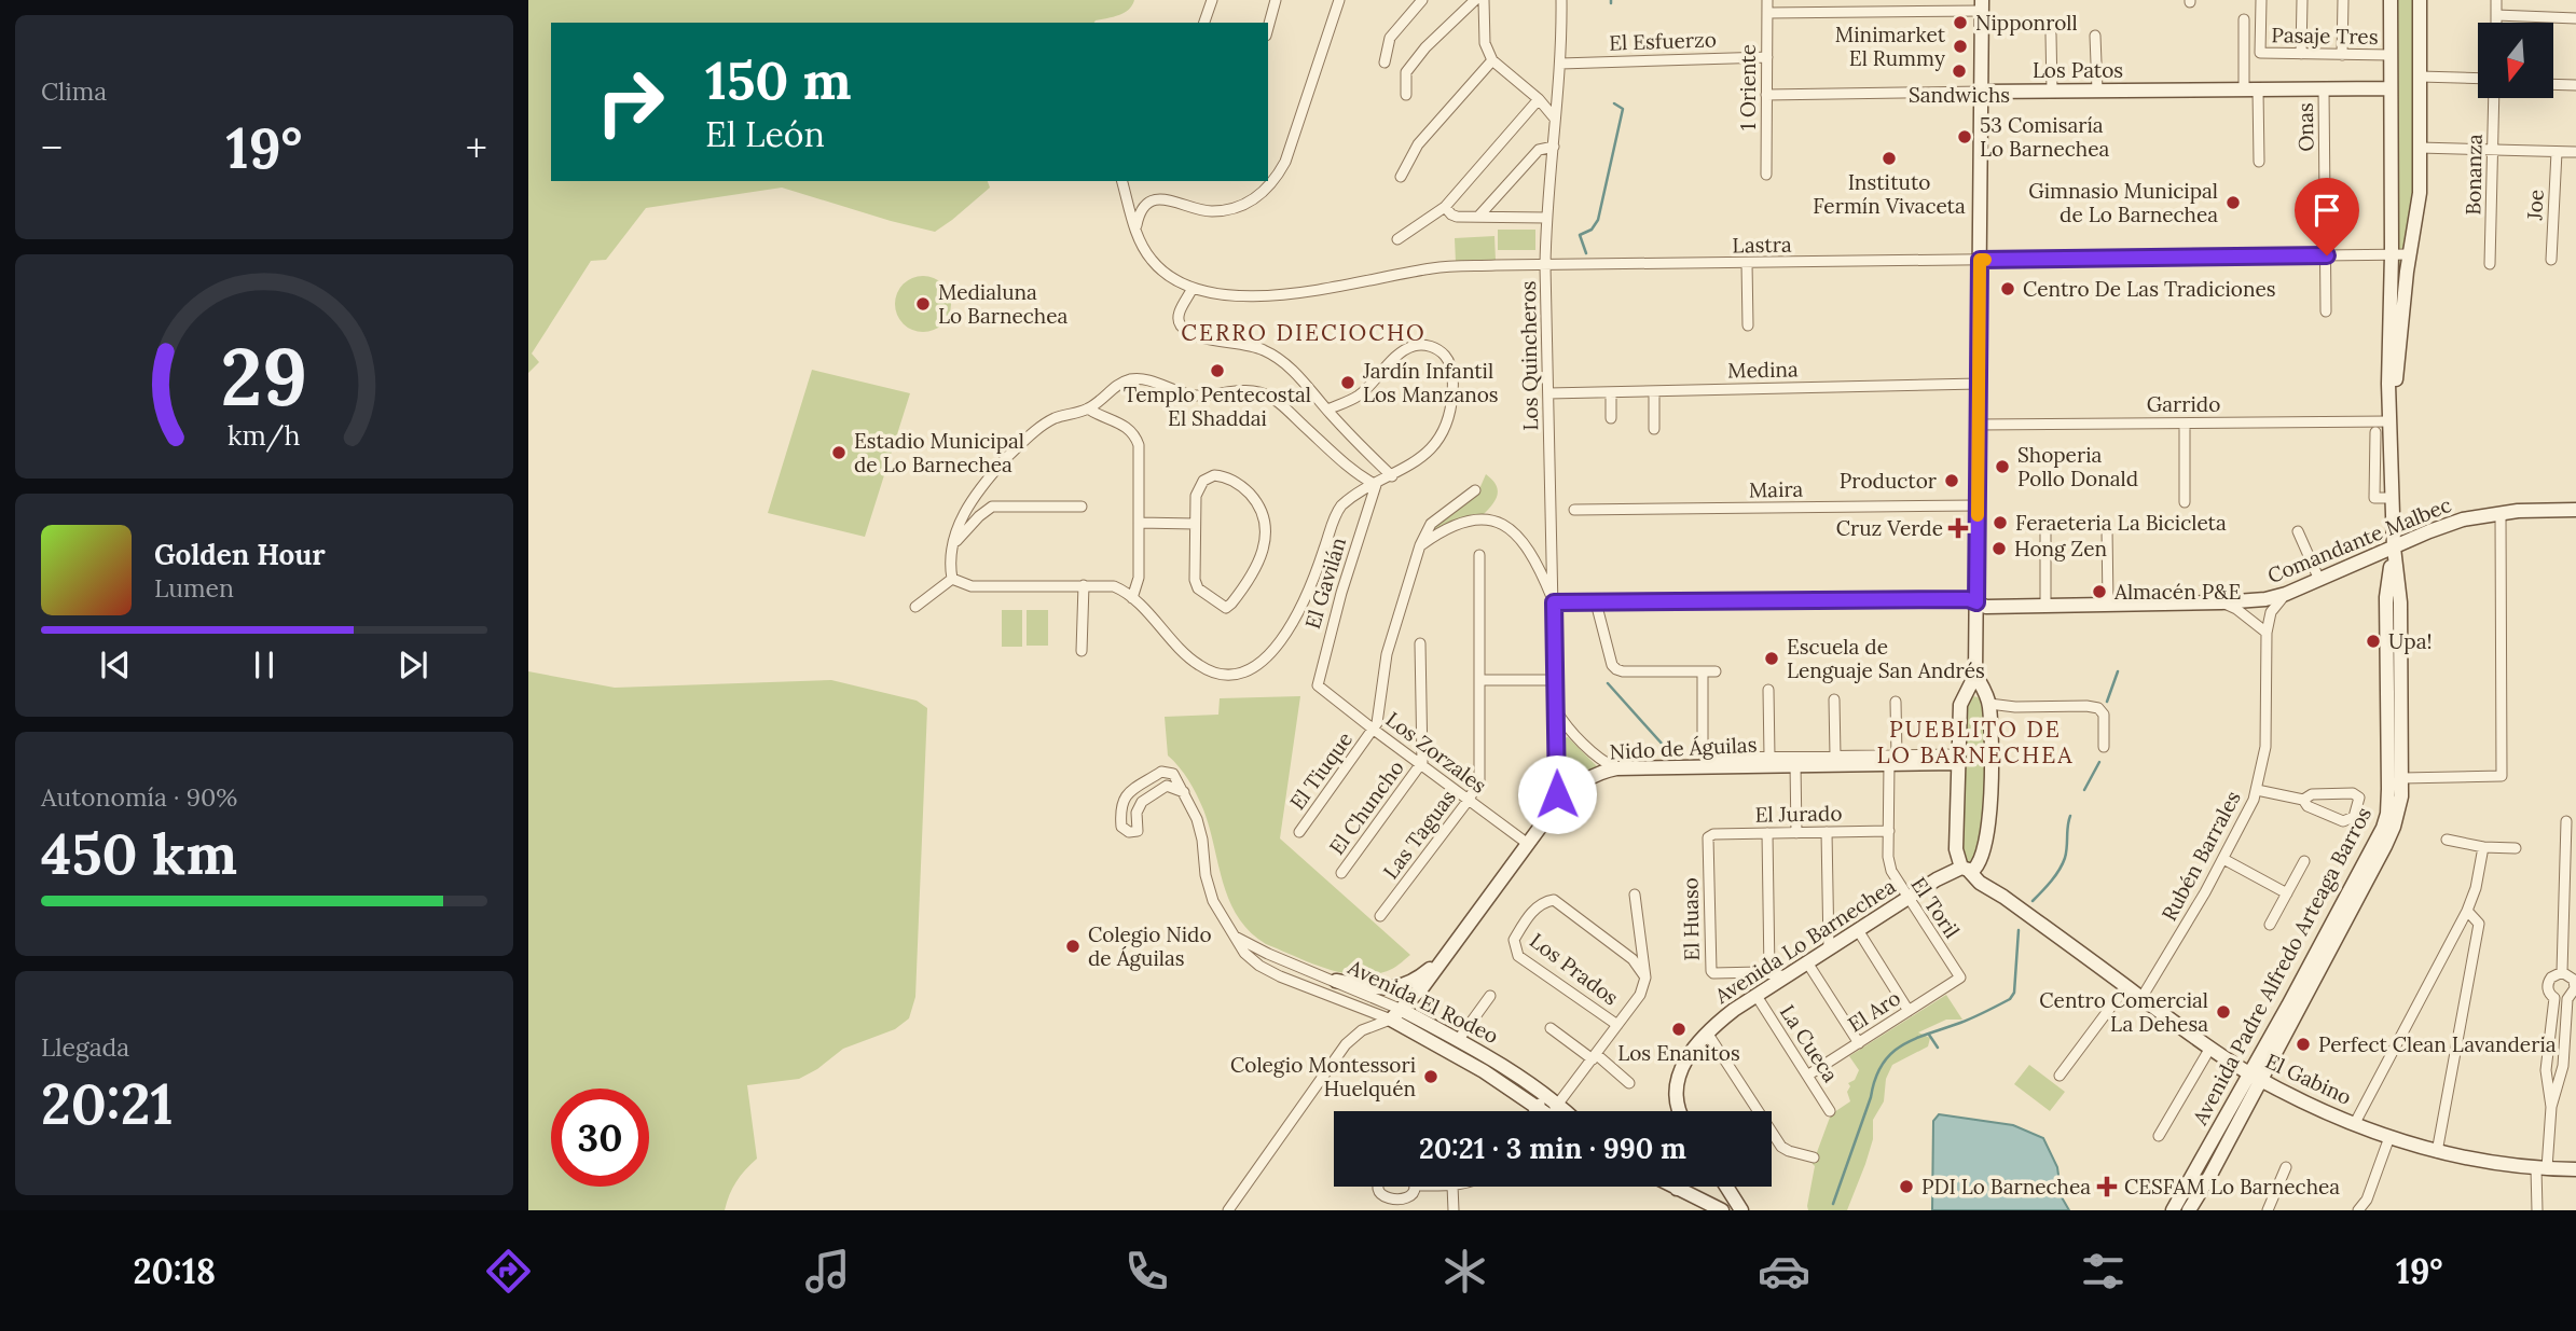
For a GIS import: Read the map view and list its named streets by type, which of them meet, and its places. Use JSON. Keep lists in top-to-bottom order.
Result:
{
  "streets": {
    "main road": [
      "Los Patos",
      "Comandante Malbec",
      "Nido de Águilas",
      "Avenida Lo Barnechea",
      "Avenida Padre Alfredo Arteaga Barros",
      "Avenida El Rodeo",
      "El Gabino"
    ],
    "street": [
      "Pasaje Tres",
      "El Esfuerzo",
      "1 Oriente",
      "Onas",
      "Bonanza",
      "Joe",
      "Lastra",
      "Los Quincheros",
      "Medina",
      "Garrido",
      "Maira",
      "El Gavilán",
      "Los Zorzales",
      "El Tiuque",
      "El Chuncho",
      "El Jurado",
      "Las Taguas",
      "Rubén Barrales",
      "El Toril",
      "El Huaso",
      "Los Prados",
      "El Aro",
      "La Cueca"
    ]
  },
  "crossings": [
    ["Pasaje Tres", "Avenida Padre Alfredo Arteaga Barros"],
    ["El Esfuerzo", "1 Oriente"],
    ["El Esfuerzo", "Los Quincheros"],
    ["Los Patos", "1 Oriente"],
    ["Los Patos", "Onas"],
    ["Los Patos", "Avenida Padre Alfredo Arteaga Barros"],
    ["Onas", "Lastra"],
    ["Lastra", "Los Quincheros"],
    ["Lastra", "Avenida Padre Alfredo Arteaga Barros"],
    ["Los Quincheros", "Medina"],
    ["Los Quincheros", "Nido de Águilas"],
    ["Garrido", "Avenida Padre Alfredo Arteaga Barros"],
    ["Comandante Malbec", "Rubén Barrales"],
    ["Comandante Malbec", "Avenida Padre Alfredo Arteaga Barros"],
    ["El Gavilán", "Los Zorzales"],
    ["Nido de Águilas", "Los Zorzales"],
    ["Nido de Águilas", "El Toril"],
    ["Nido de Águilas", "Avenida El Rodeo"],
    ["Los Zorzales", "El Tiuque"],
    ["Los Zorzales", "El Chuncho"],
    ["Los Zorzales", "Las Taguas"],
    ["El Jurado", "El Toril"],
    ["El Jurado", "El Huaso"],
    ["Rubén Barrales", "El Gabino"],
    ["El Toril", "Avenida Lo Barnechea"],
    ["El Toril", "El Aro"],
    ["El Huaso", "Avenida Lo Barnechea"],
    ["Avenida Lo Barnechea", "La Cueca"],
    ["Avenida Lo Barnechea", "El Gabino"],
    ["Avenida Padre Alfredo Arteaga Barros", "El Gabino"],
    ["Los Prados", "Avenida El Rodeo"],
    ["El Aro", "La Cueca"]
  ],
  "districts": ["CERRO DIECIOCHO", "PUEBLITO DE LO BARNECHEA"],
  "places": {
    "other": [
      "Nipponroll",
      "Minimarket El Rummy",
      "Sandwichs",
      "53 Comisaría Lo Barnechea",
      "Instituto Fermín Vivaceta",
      "Gimnasio Municipal de Lo Barnechea",
      "Centro De Las Tradiciones",
      "Medialuna Lo Barnechea",
      "Templo Pentecostal El Shaddai",
      "Jardín Infantil Los Manzanos",
      "Estadio Municipal de Lo Barnechea",
      "Shoperia Pollo Donald",
      "Productor",
      "Feraeteria La Bicicleta",
      "Hong Zen",
      "Almacén P&E",
      "Upa!",
      "Escuela de Lenguaje San Andrés",
      "Colegio Nido de Águilas",
      "Centro Comercial La Dehesa",
      "Los Enanitos",
      "Perfect Clean Lavanderia",
      "Colegio Montessori Huelquén",
      "PDI Lo Barnechea"
    ],
    "health": ["Cruz Verde", "CESFAM Lo Barnechea"]
  },
  "north": "bottom",
  "page": {
    "tile": [
      "Clima",
      ["Autonomía · 90%", "450 km"],
      ["Llegada", "20:21"]
    ],
    "turn": ["150 m", "El León"],
    "heat": ["−", "19°", "+"],
    "song": ["Golden Hour", "Lumen"],
    "limit": "30",
    "trip": "20:21 · 3 min · 990 m",
    "tabs": ["20:18", "19°"],
    "gauge": ["29", "km/h"]
  }
}
